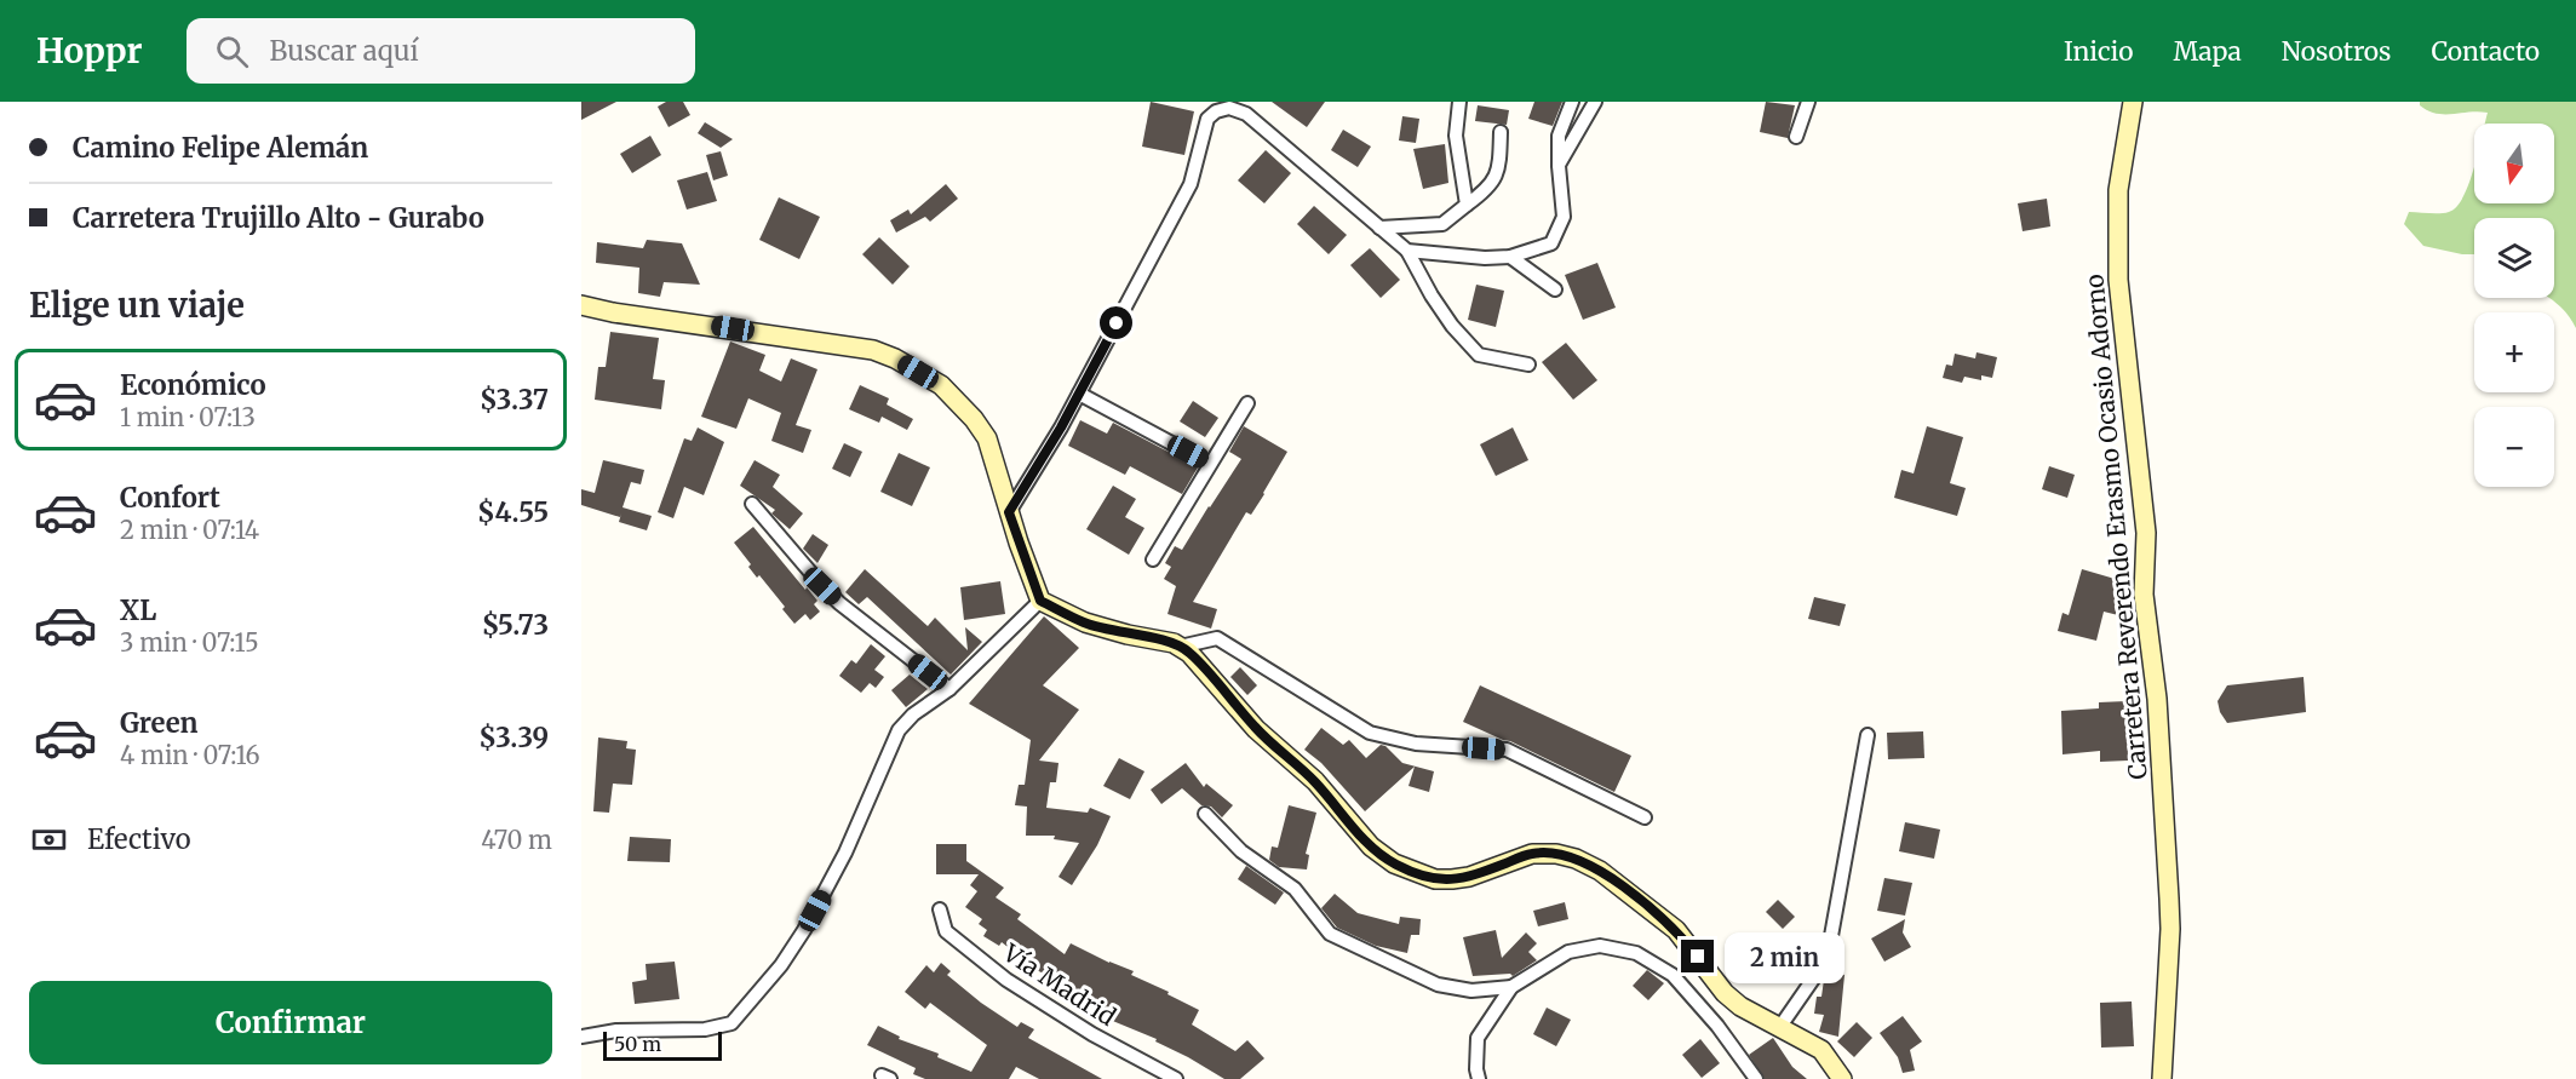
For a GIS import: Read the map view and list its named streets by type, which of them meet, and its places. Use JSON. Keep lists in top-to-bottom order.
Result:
{
  "streets": {
    "main road": ["Carretera Reverendo Erasmo Ocasio Adorno"],
    "street": ["Vía Madrid"]
  },
  "scale_bar": "50 m",
  "north": "bottom",
  "page": {
    "header": "Hoppr",
    "search": "Buscar aquí",
    "nav": [
      "Inicio",
      "Mapa",
      "Nosotros",
      "Contacto"
    ],
    "banner": ["Camino Felipe Alemán", "Carretera Trujillo Alto - Gurabo"],
    "map_buttons": ["+", "−"],
    "heading": "Elige un viaje",
    "list": [
      {
        "name": "Económico",
        "note": "1 min · 07:13",
        "value": "$3.37"
      },
      {
        "name": "Confort",
        "note": "2 min · 07:14",
        "value": "$4.55"
      },
      {
        "name": "XL",
        "note": "3 min · 07:15",
        "value": "$5.73"
      },
      {
        "name": "Green",
        "note": "4 min · 07:16",
        "value": "$3.39"
      }
    ],
    "pay": ["Efectivo", "470 m"],
    "bubble": "2 min",
    "buttons": "Confirmar",
    "scale": "50 m"
  }
}
